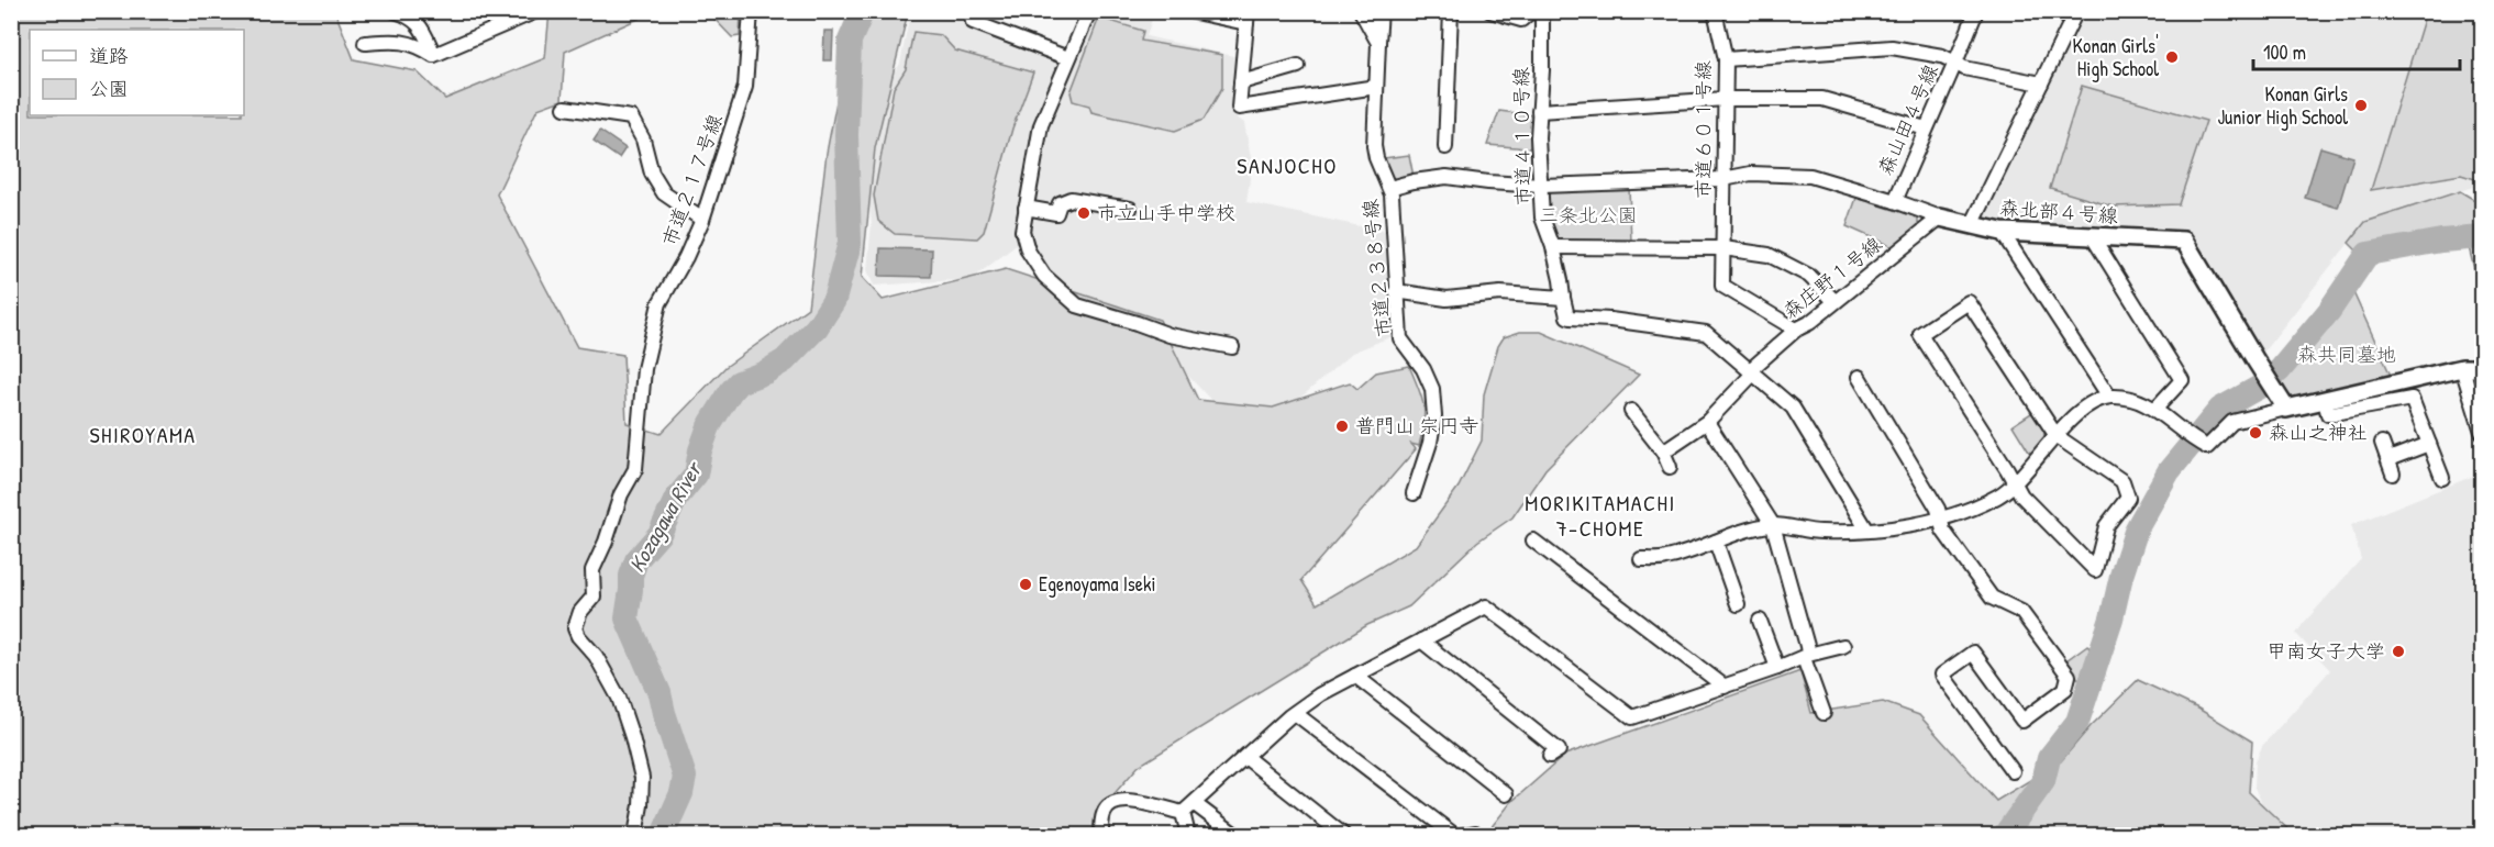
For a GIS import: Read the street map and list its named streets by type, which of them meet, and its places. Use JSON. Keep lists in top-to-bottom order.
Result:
{
  "streets": {
    "street": [
      "森山田４号線",
      "市道６０１号線",
      "市道４１０号線",
      "市道２１７号線",
      "森北部４号線",
      "市道２３８号線",
      "森庄野１号線"
    ]
  },
  "crossings": [
    ["森山田４号線", "森北部４号線"],
    ["市道６０１号線", "森庄野１号線"]
  ],
  "districts": ["SANJOCHO", "SHIROYAMA", "MORIKITAMACHI 7-CHOME"],
  "water": ["Kozagawa River"],
  "parks": ["三条北公園", "森共同墓地"],
  "places": [
    "Konan Girls' High School",
    "Konan Girls Junior High School",
    "市立山手中学校",
    "普門山 宗円寺",
    "森山之神社",
    "Egenoyama Iseki",
    "甲南女子大学"
  ],
  "legend": ["道路", "公園"],
  "scale_bar": "100 m"
}
